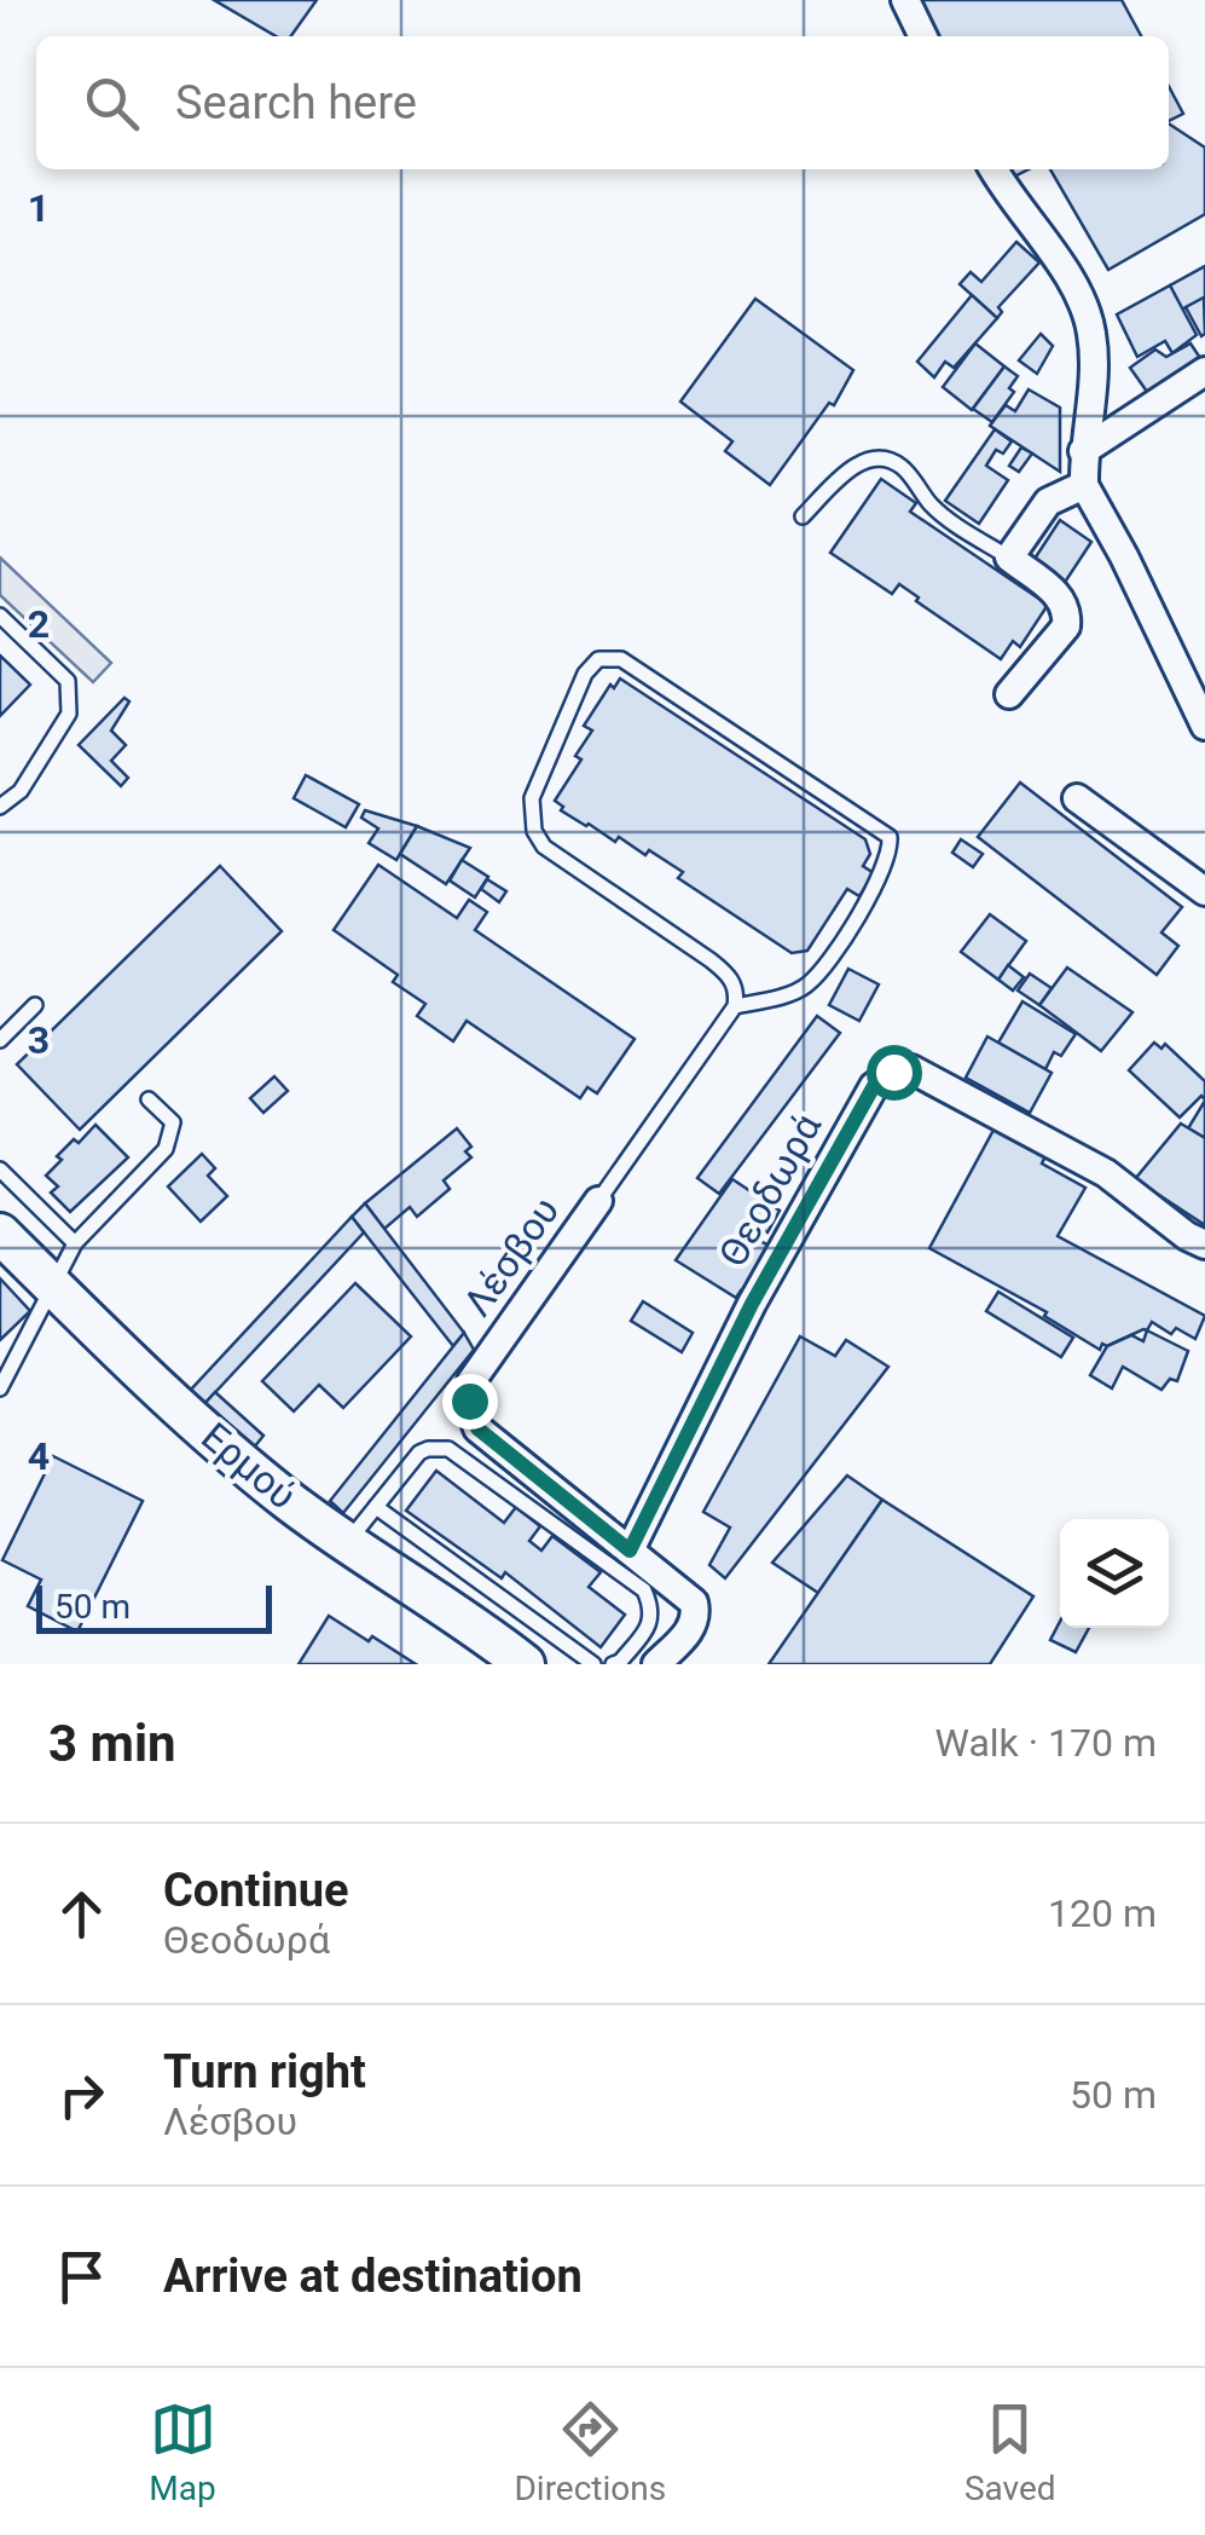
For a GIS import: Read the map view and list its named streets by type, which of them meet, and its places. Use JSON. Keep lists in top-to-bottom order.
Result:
{
  "streets": {
    "street": ["Θεοδωρά", "Λέσβου", "Ερμού"]
  },
  "crossings": [
    ["Θεοδωρά", "Λέσβου"]
  ],
  "scale_bar": "50 m",
  "page": {
    "search": "Search here",
    "scale": "50 m",
    "heading": ["3 min", "Walk · 170 m"],
    "list": [
      ["Continue", "Θεοδωρά", "120 m"],
      ["Turn right", "Λέσβου", "50 m"],
      "Arrive at destination"
    ],
    "nav": ["Map", "Directions", "Saved"]
  },
  "grid": {
    "rows": [
      "1",
      "2",
      "3",
      "4"
    ]
  }
}
